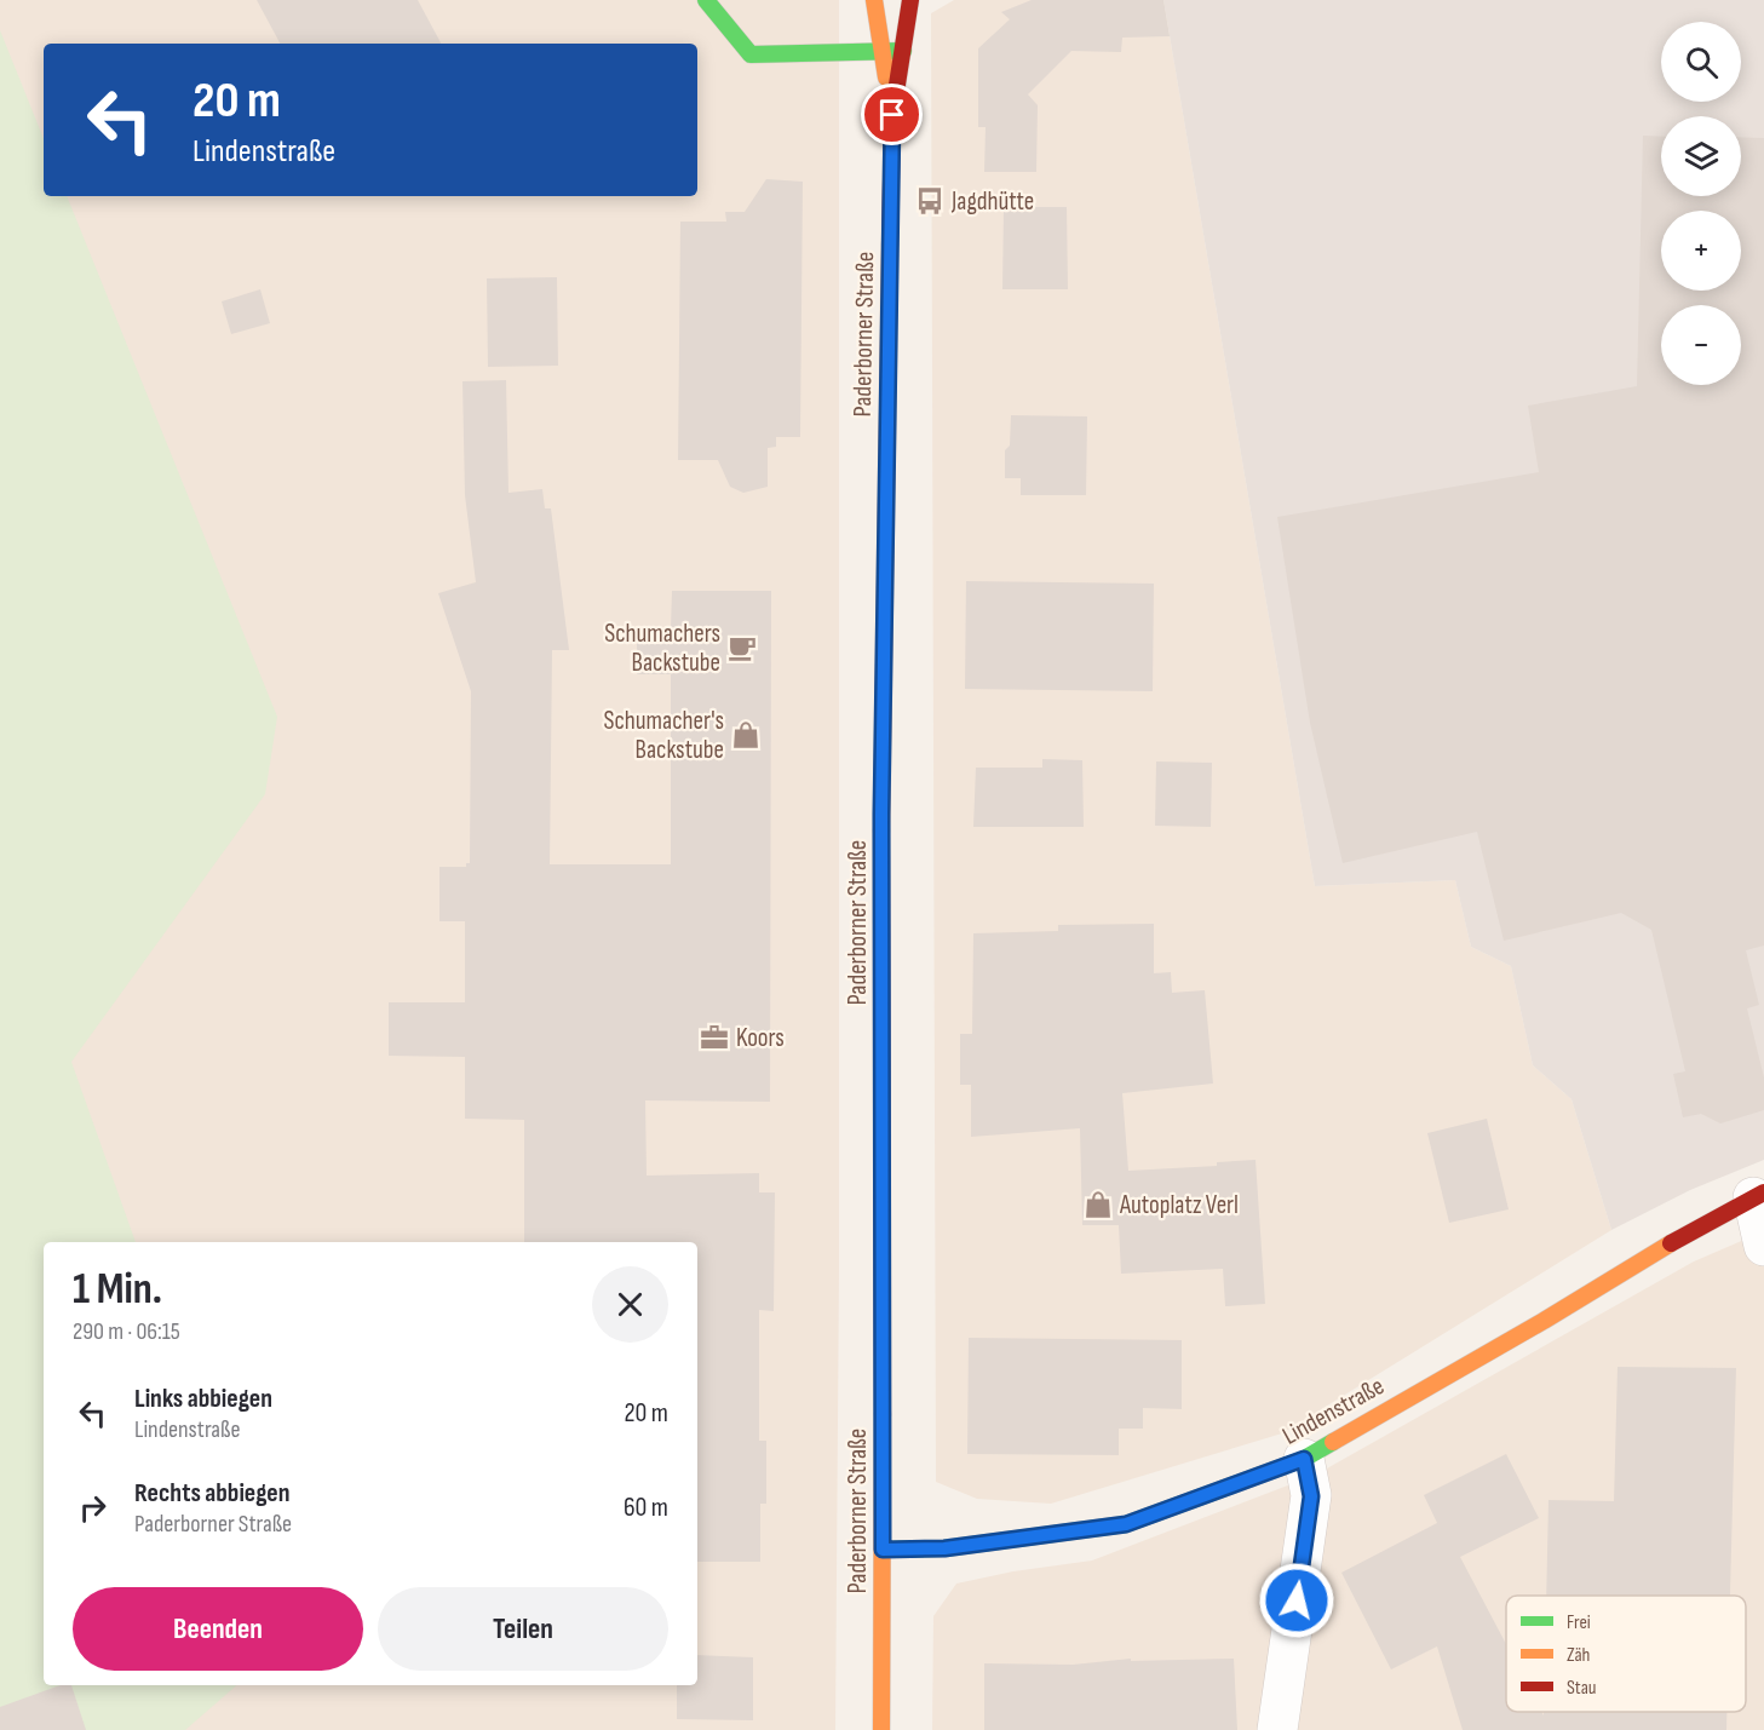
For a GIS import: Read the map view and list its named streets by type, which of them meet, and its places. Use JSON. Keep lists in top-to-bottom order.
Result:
{
  "streets": {
    "main road": ["Paderborner Straße", "Lindenstraße"]
  },
  "crossings": [
    ["Paderborner Straße", "Lindenstraße"]
  ],
  "places": {
    "bus stop": ["Jagdhütte"],
    "cafe": ["Schumachers Backstube"],
    "shop": ["Schumacher's Backstube", "Autoplatz Verl"],
    "office": ["Koors"]
  },
  "legend": ["Frei", "Zäh", "Stau"],
  "page": {
    "map_buttons": ["+", "−"],
    "turn": ["20 m", "Lindenstraße"],
    "heading": ["1 Min.", "290 m · 06:15"],
    "list": [
      {
        "name": "Links abbiegen",
        "note": "Lindenstraße",
        "value": "20 m"
      },
      {
        "name": "Rechts abbiegen",
        "note": "Paderborner Straße",
        "value": "60 m"
      }
    ],
    "buttons": ["Beenden", "Teilen"]
  }
}
